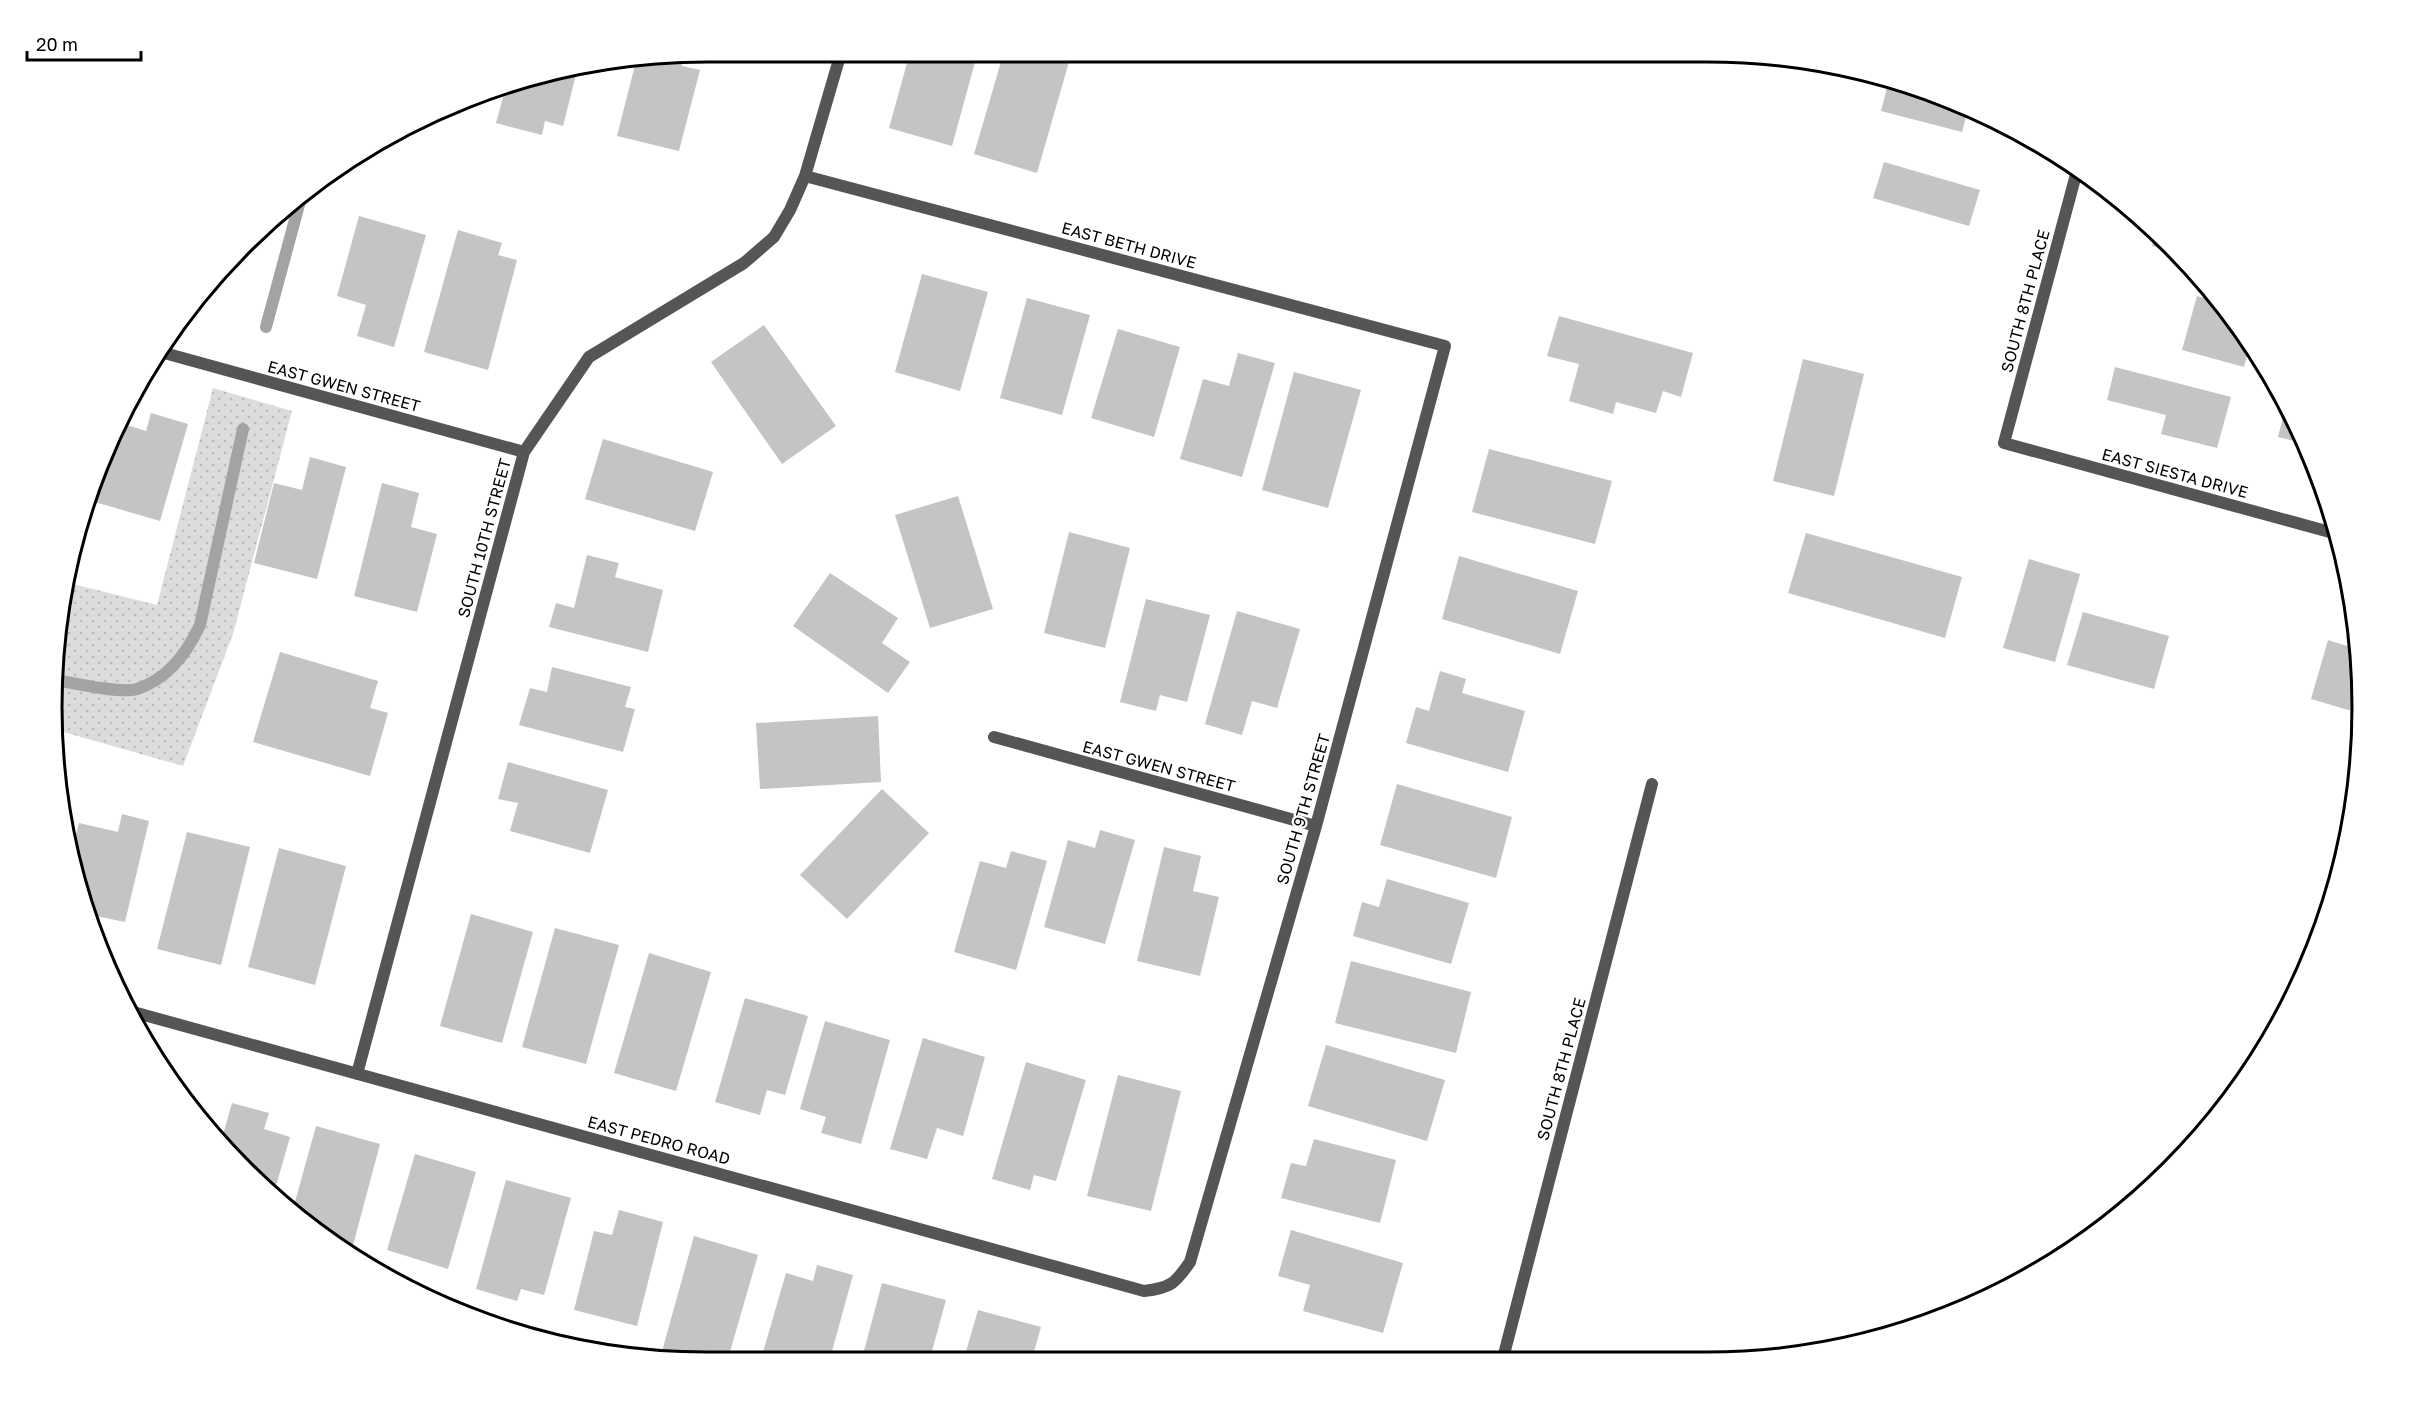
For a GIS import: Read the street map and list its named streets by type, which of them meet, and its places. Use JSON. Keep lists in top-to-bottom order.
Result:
{
  "streets": {
    "street": [
      "EAST BETH DRIVE",
      "SOUTH 8TH PLACE",
      "EAST GWEN STREET",
      "EAST SIESTA DRIVE",
      "SOUTH 10TH STREET",
      "SOUTH 9TH STREET",
      "EAST PEDRO ROAD"
    ]
  },
  "crossings": [
    ["EAST BETH DRIVE", "SOUTH 10TH STREET"],
    ["EAST BETH DRIVE", "SOUTH 9TH STREET"],
    ["SOUTH 8TH PLACE", "EAST SIESTA DRIVE"],
    ["EAST GWEN STREET", "SOUTH 10TH STREET"],
    ["EAST GWEN STREET", "SOUTH 9TH STREET"],
    ["SOUTH 10TH STREET", "EAST PEDRO ROAD"],
    ["SOUTH 9TH STREET", "EAST PEDRO ROAD"]
  ],
  "scale_bar": "20 m"
}
